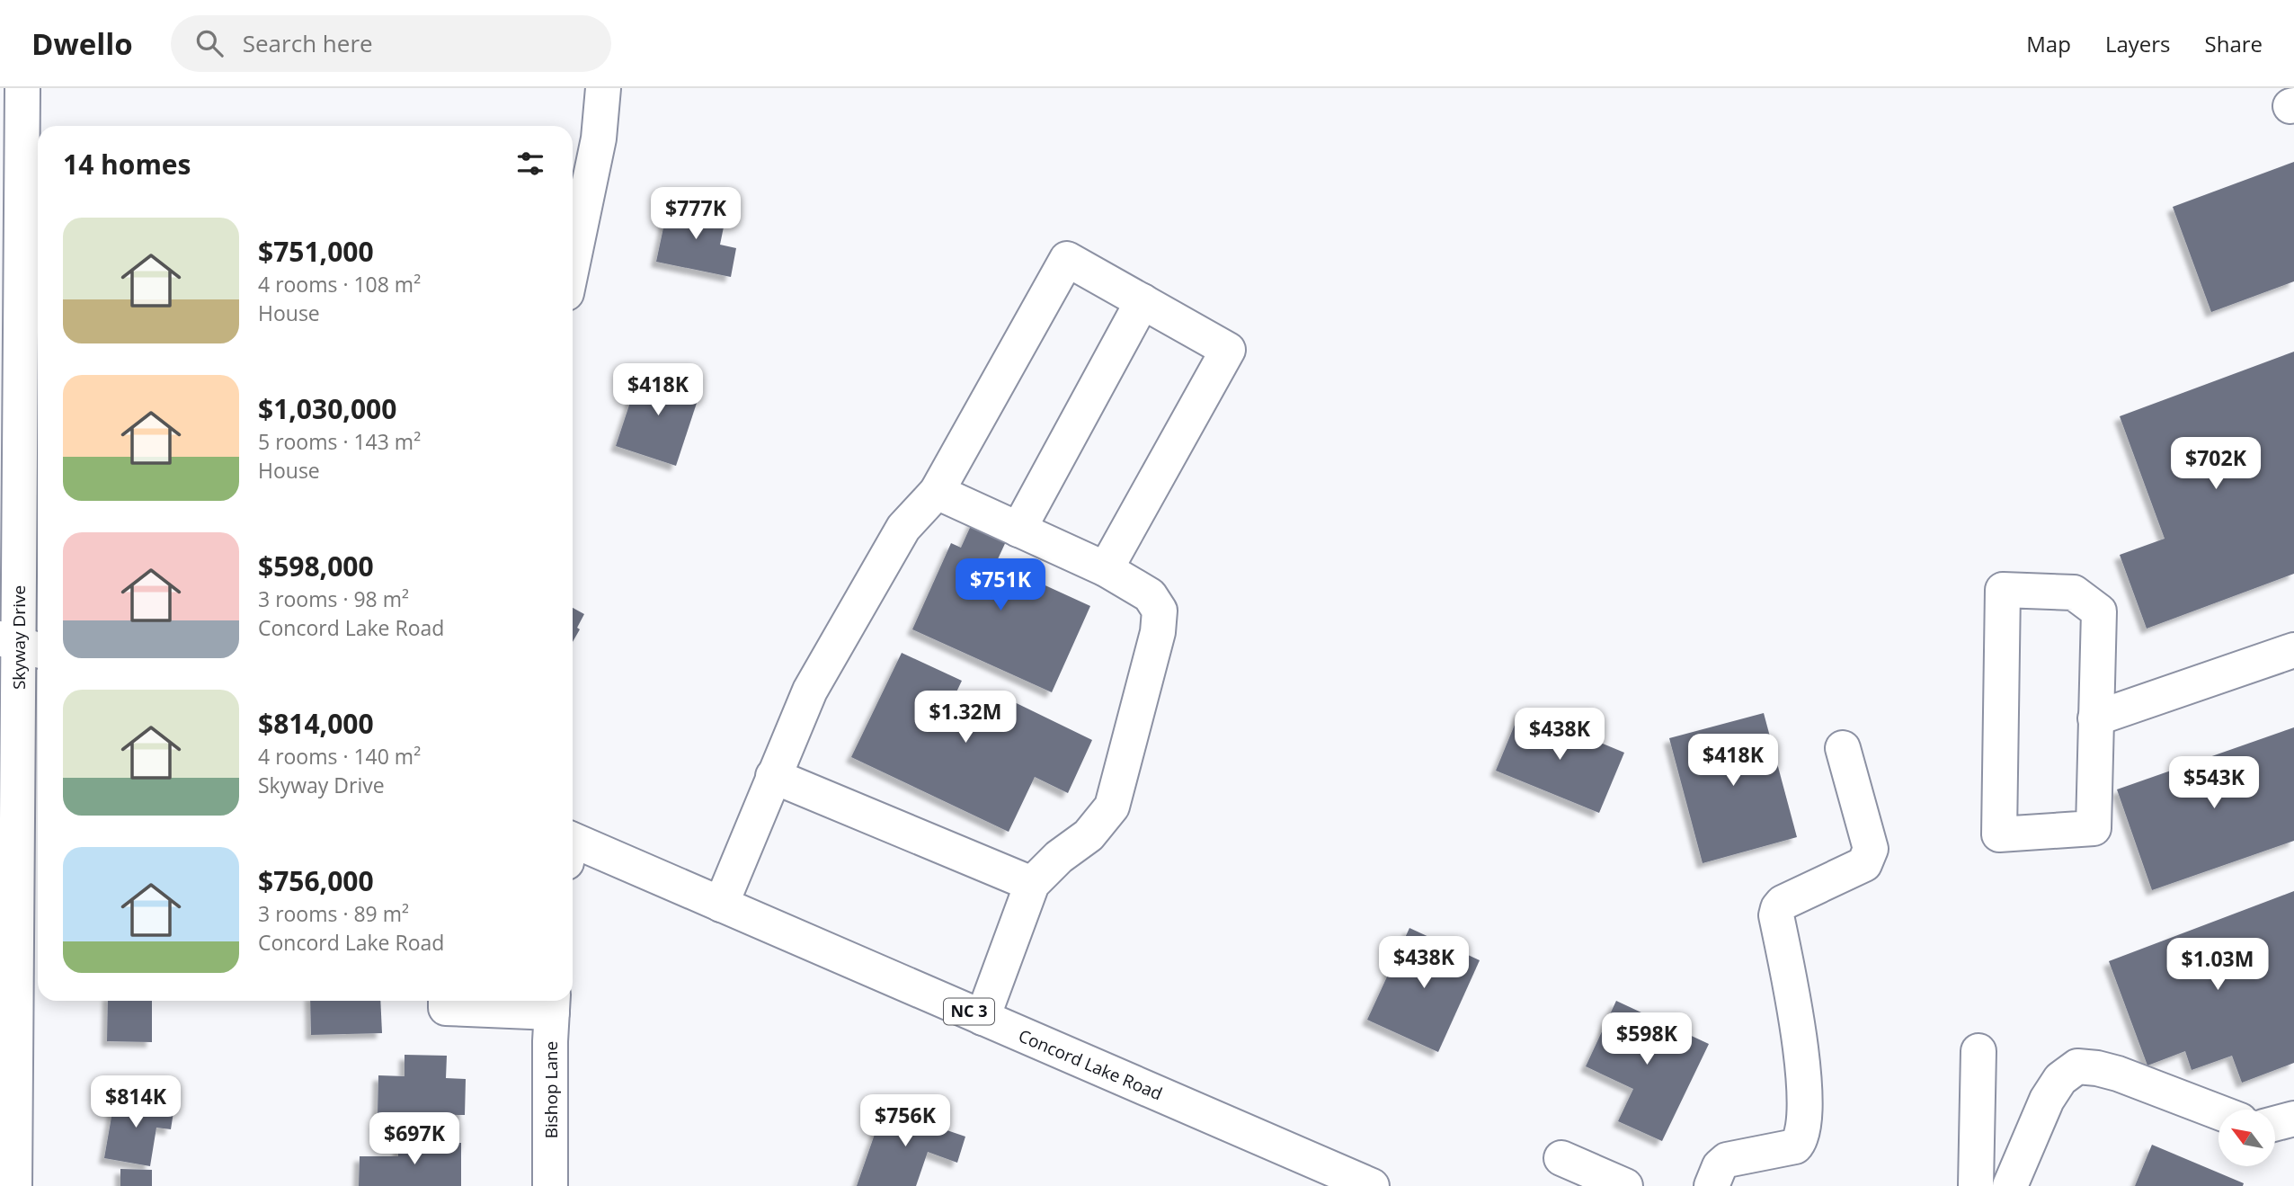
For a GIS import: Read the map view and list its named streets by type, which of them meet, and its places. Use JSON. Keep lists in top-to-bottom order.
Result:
{
  "streets": {
    "street": [
      "Skyway Drive",
      "NC 3",
      "Concord Lake Road",
      "Bishop Lane"
    ]
  },
  "north": "top left",
  "page": {
    "header": "Dwello",
    "search": "Search here",
    "nav": ["Map", "Layers", "Share"],
    "heading": "14 homes",
    "price": [
      "$777K",
      "$418K",
      "$702K",
      "$751K",
      "$1.32M",
      "$438K",
      "$418K",
      "$543K",
      "$438K",
      "$1.03M",
      "$598K",
      "$814K",
      "$756K",
      "$697K"
    ],
    "list": [
      {
        "name": "$751,000",
        "note": "4 rooms · 108 m² · House"
      },
      {
        "name": "$1,030,000",
        "note": "5 rooms · 143 m² · House"
      },
      {
        "name": "$598,000",
        "note": "3 rooms · 98 m² · Concord Lake Road"
      },
      {
        "name": "$814,000",
        "note": "4 rooms · 140 m² · Skyway Drive"
      },
      {
        "name": "$756,000",
        "note": "3 rooms · 89 m² · Concord Lake Road"
      }
    ]
  }
}
